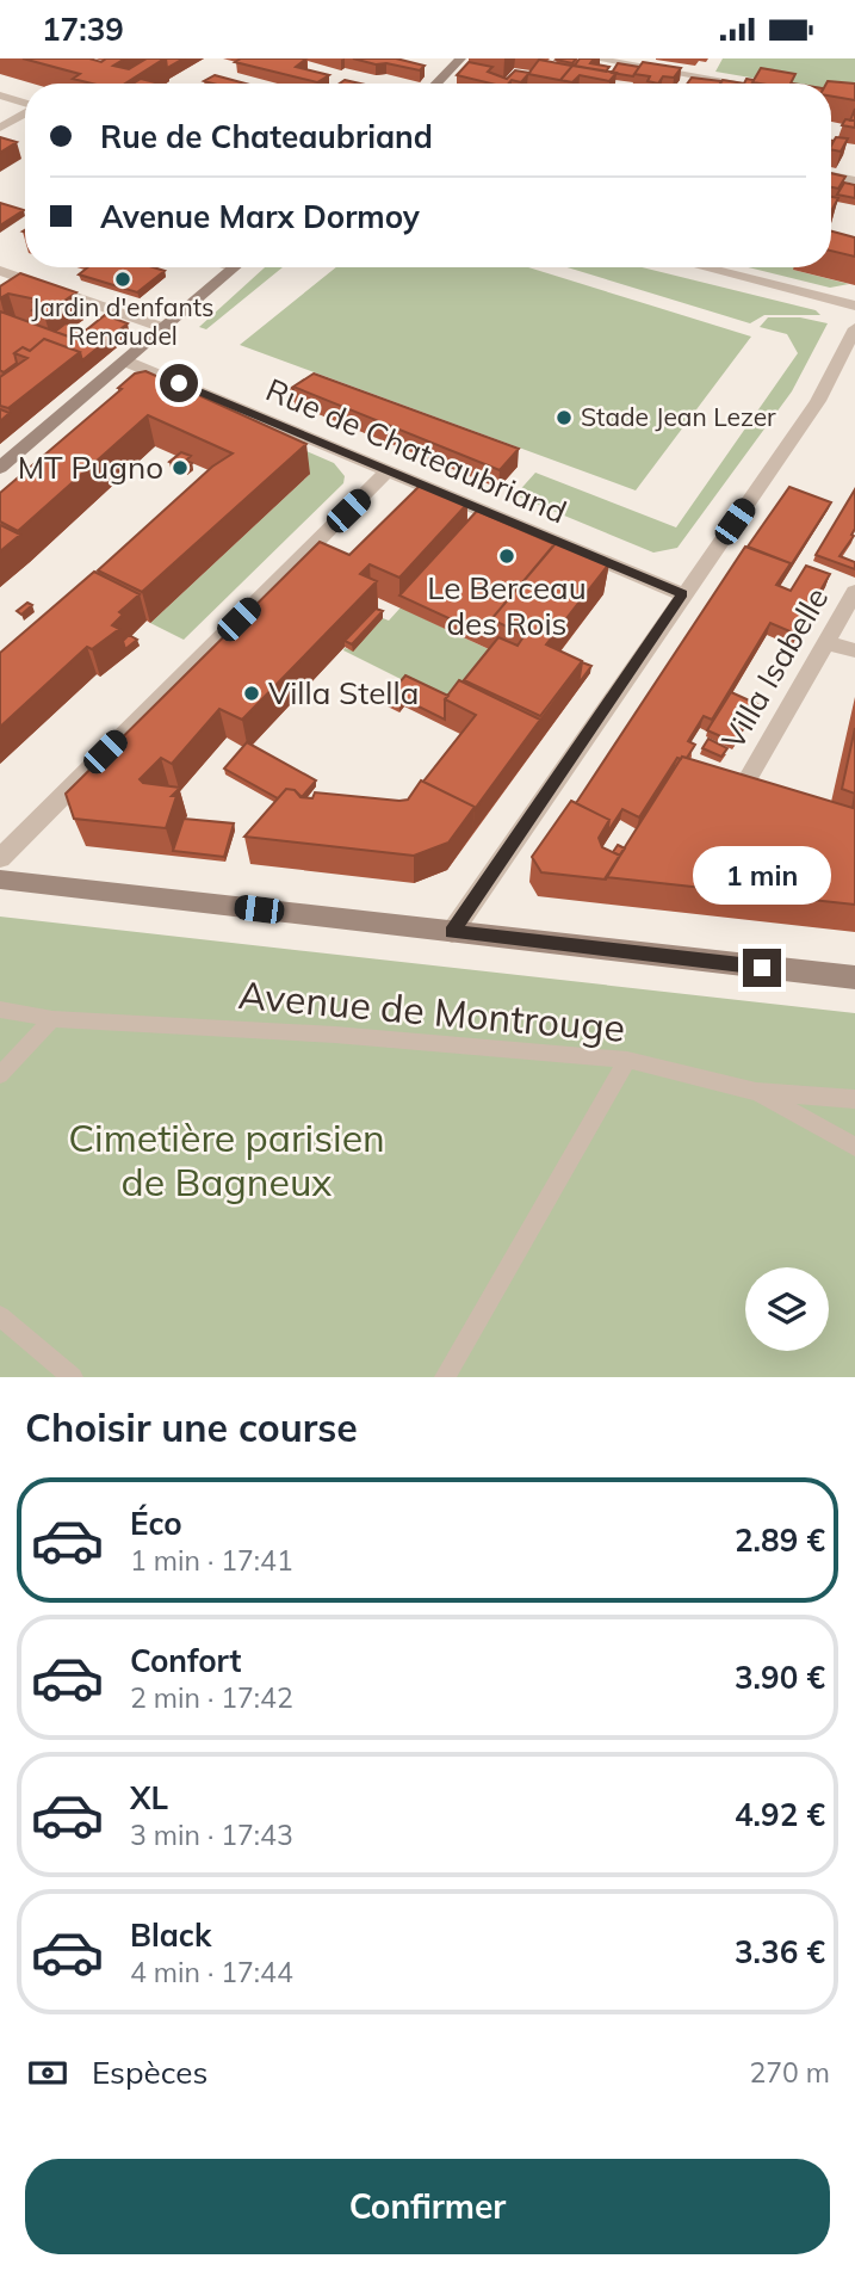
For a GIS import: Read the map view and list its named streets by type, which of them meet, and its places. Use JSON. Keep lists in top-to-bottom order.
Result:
{
  "streets": {
    "street": ["Rue de Chateaubriand", "Villa Isabelle"],
    "lane": ["Avenue de Montrouge"]
  },
  "parks": ["Cimetière parisien de Bagneux"],
  "places": [
    "Jardin d'enfants Renaudel",
    "Stade Jean Lezer",
    "MT Pugno",
    "Le Berceau des Rois",
    "Villa Stella"
  ],
  "page": {
    "status": "17:39",
    "banner": ["Rue de Chateaubriand", "Avenue Marx Dormoy"],
    "bubble": "1 min",
    "heading": "Choisir une course",
    "list": [
      {
        "name": "Éco",
        "note": "1 min · 17:41",
        "value": "2.89 €"
      },
      {
        "name": "Confort",
        "note": "2 min · 17:42",
        "value": "3.90 €"
      },
      {
        "name": "XL",
        "note": "3 min · 17:43",
        "value": "4.92 €"
      },
      {
        "name": "Black",
        "note": "4 min · 17:44",
        "value": "3.36 €"
      }
    ],
    "pay": ["Espèces", "270 m"],
    "buttons": "Confirmer"
  }
}
